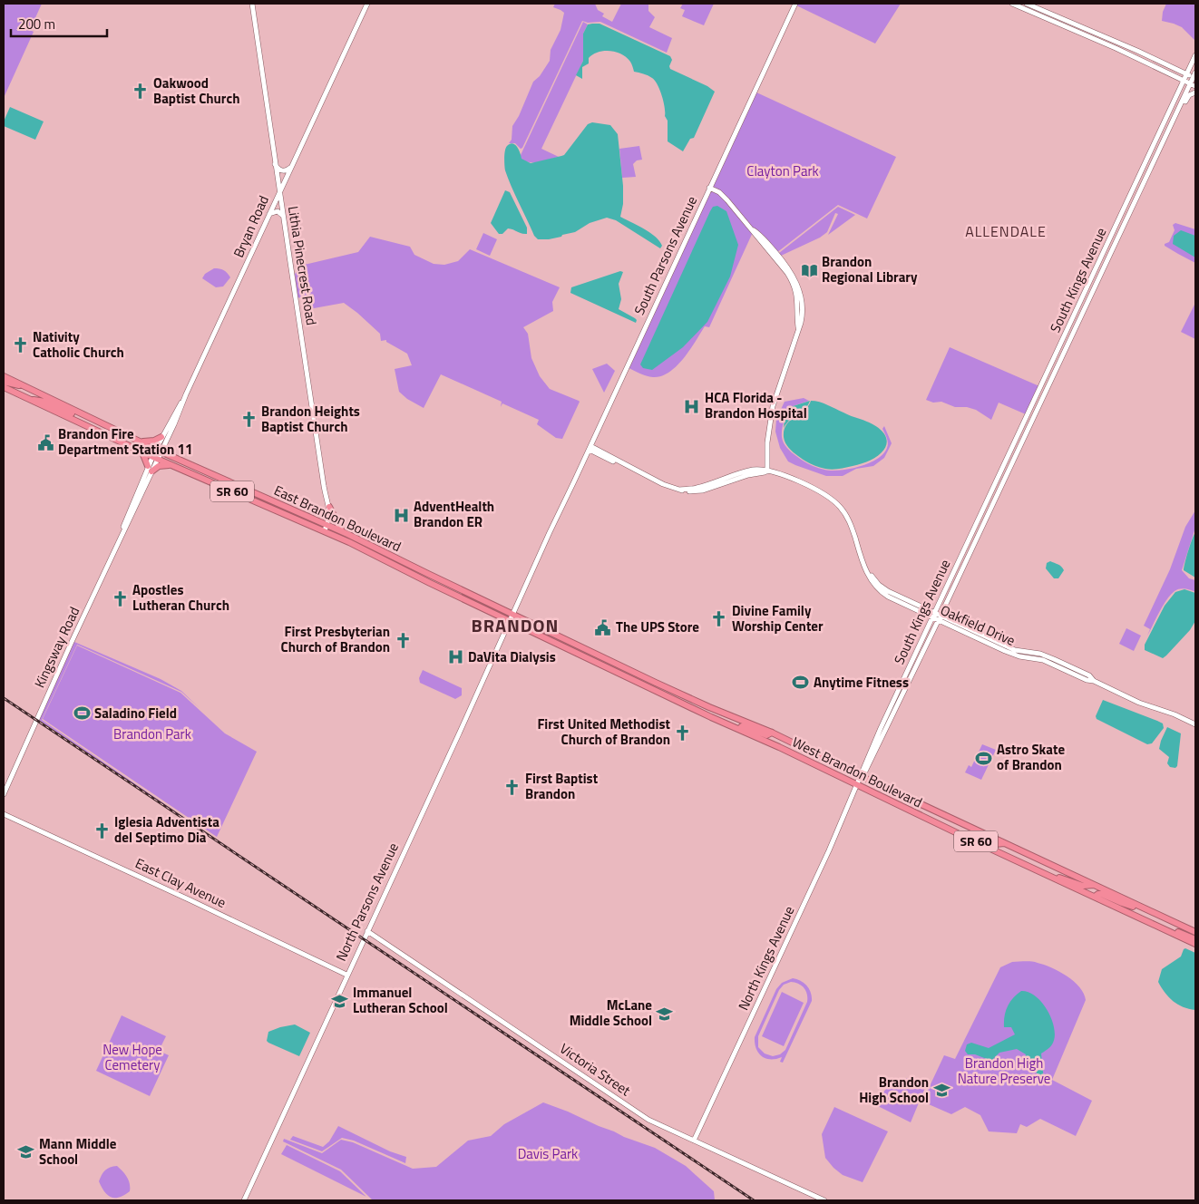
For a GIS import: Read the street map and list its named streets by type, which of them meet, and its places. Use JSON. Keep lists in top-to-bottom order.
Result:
{
  "streets": {
    "highway": ["SR 60", "East Brandon Boulevard", "West Brandon Boulevard"],
    "street": [
      "Bryan Road",
      "South Parsons Avenue",
      "Lithia Pinecrest Road",
      "South Kings Avenue",
      "Oakfield Drive",
      "Kingsway Road",
      "East Clay Avenue",
      "North Parsons Avenue",
      "North Kings Avenue",
      "Victoria Street"
    ]
  },
  "crossings": [
    ["Bryan Road", "Lithia Pinecrest Road"],
    ["Bryan Road", "East Brandon Boulevard"],
    ["Bryan Road", "Kingsway Road"],
    ["South Parsons Avenue", "East Brandon Boulevard"],
    ["South Parsons Avenue", "Oakfield Drive"],
    ["South Parsons Avenue", "West Brandon Boulevard"],
    ["South Parsons Avenue", "North Parsons Avenue"],
    ["Lithia Pinecrest Road", "East Brandon Boulevard"],
    ["South Kings Avenue", "Oakfield Drive"],
    ["South Kings Avenue", "West Brandon Boulevard"],
    ["South Kings Avenue", "North Kings Avenue"],
    ["East Brandon Boulevard", "Kingsway Road"],
    ["East Brandon Boulevard", "West Brandon Boulevard"],
    ["East Brandon Boulevard", "North Parsons Avenue"],
    ["West Brandon Boulevard", "North Parsons Avenue"],
    ["West Brandon Boulevard", "North Kings Avenue"],
    ["East Clay Avenue", "North Parsons Avenue"],
    ["North Parsons Avenue", "Victoria Street"],
    ["North Kings Avenue", "Victoria Street"]
  ],
  "districts": ["ALLENDALE", "BRANDON"],
  "parks": [
    "Clayton Park",
    "Brandon Park",
    "New Hope Cemetery",
    "Brandon High Nature Preserve",
    "Davis Park"
  ],
  "places": {
    "church": [
      "Oakwood Baptist Church",
      "Nativity Catholic Church",
      "Brandon Heights Baptist Church",
      "Apostles Lutheran Church",
      "Divine Family Worship Center",
      "First Presbyterian Church of Brandon",
      "First United Methodist Church of Brandon",
      "First Baptist Brandon",
      "Iglesia Adventista del Septimo Dia"
    ],
    "library": ["Brandon Regional Library"],
    "hospital": ["HCA Florida - Brandon Hospital", "AdventHealth Brandon ER", "DaVita Dialysis"],
    "public building": ["Brandon Fire Department Station 11", "The UPS Store"],
    "sports": ["Anytime Fitness", "Saladino Field", "Astro Skate of Brandon"],
    "school or university": [
      "Immanuel Lutheran School",
      "McLane Middle School",
      "Brandon High School",
      "Mann Middle School"
    ]
  },
  "scale_bar": "200 m"
}
